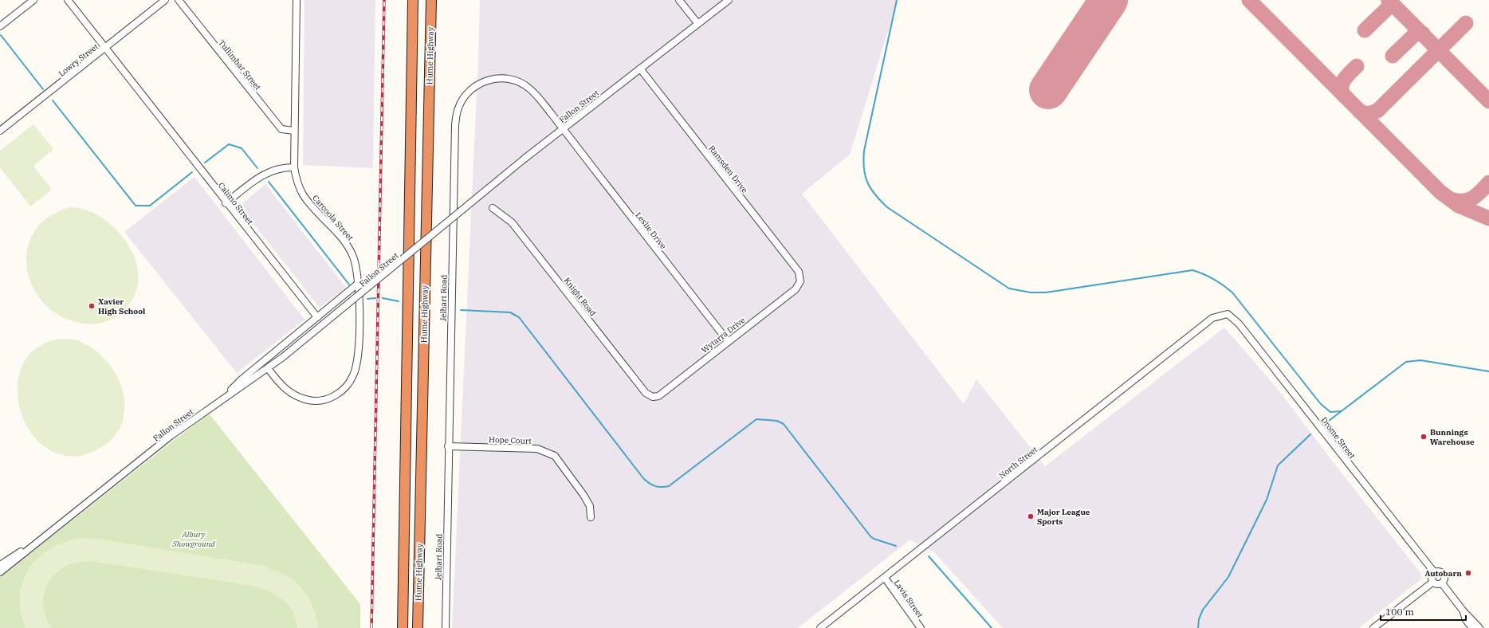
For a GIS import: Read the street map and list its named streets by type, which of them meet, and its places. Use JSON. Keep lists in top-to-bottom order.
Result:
{
  "streets": {
    "highway": ["Hume Highway"],
    "street": [
      "Lowry Street",
      "Tullimbar Street",
      "Fallon Street",
      "Ramsden Drive",
      "Calimo Street",
      "Carcoola Street",
      "Leslie Drive",
      "Knight Road",
      "Jelbart Road",
      "Wytarra Drive",
      "Drome Street",
      "Hope Court",
      "North Street",
      "Lavis Street"
    ]
  },
  "crossings": [
    ["Lowry Street", "Calimo Street"],
    ["Tullimbar Street", "Carcoola Street"],
    ["Fallon Street", "Ramsden Drive"],
    ["Fallon Street", "Carcoola Street"],
    ["Fallon Street", "Leslie Drive"],
    ["Fallon Street", "Jelbart Road"],
    ["Ramsden Drive", "Wytarra Drive"],
    ["Leslie Drive", "Jelbart Road"],
    ["Leslie Drive", "Wytarra Drive"],
    ["Knight Road", "Wytarra Drive"],
    ["Jelbart Road", "Hope Court"],
    ["Drome Street", "North Street"],
    ["North Street", "Lavis Street"]
  ],
  "parks": ["Albury Showground"],
  "places": [
    "Xavier High School",
    "Bunnings Warehouse",
    "Major League Sports",
    "Autobarn"
  ],
  "scale_bar": "100 m"
}
